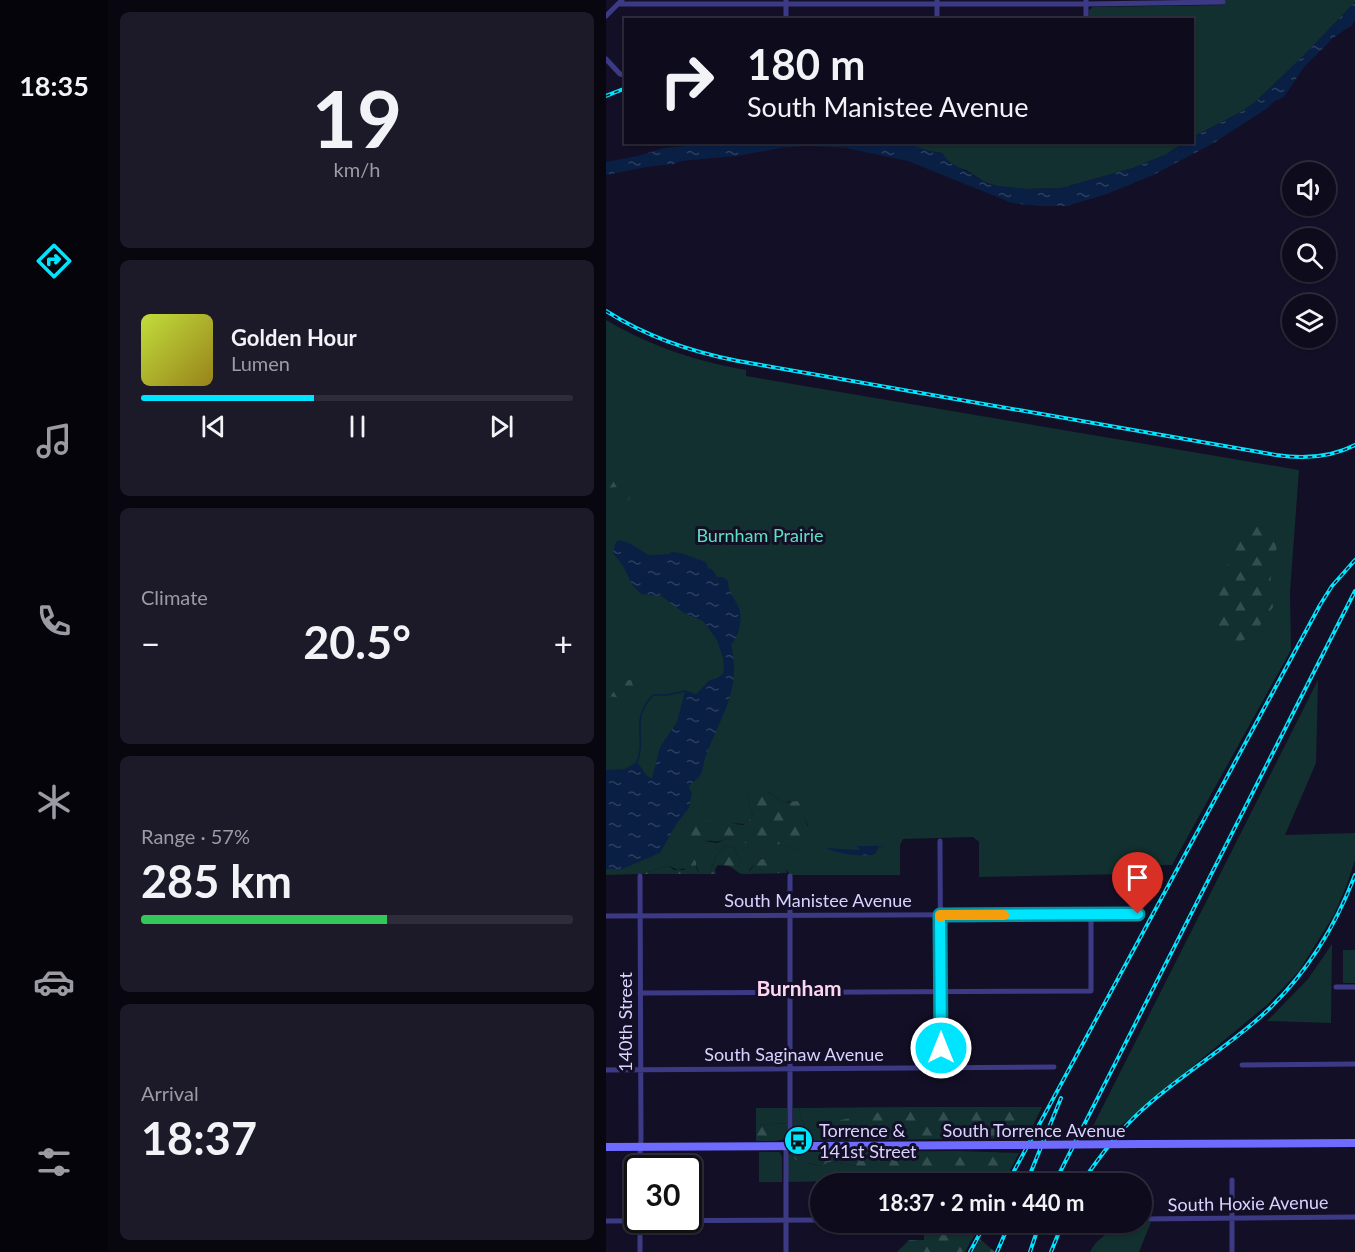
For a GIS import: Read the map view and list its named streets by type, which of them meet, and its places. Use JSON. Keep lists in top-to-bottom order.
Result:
{
  "streets": {
    "main road": ["South Torrence Avenue"],
    "street": [
      "South Manistee Avenue",
      "140th Street",
      "South Saginaw Avenue",
      "South Hoxie Avenue"
    ]
  },
  "crossings": [
    ["South Manistee Avenue", "140th Street"],
    ["140th Street", "South Saginaw Avenue"],
    ["140th Street", "South Torrence Avenue"]
  ],
  "districts": ["Burnham"],
  "parks": ["Burnham Prairie"],
  "places": {
    "bus stop": ["Torrence & 141st Street"]
  },
  "page": {
    "tabs": "18:35",
    "tile": [
      ["19", "km/h"],
      "Climate",
      ["Range · 57%", "285 km"],
      ["Arrival", "18:37"]
    ],
    "turn": ["180 m", "South Manistee Avenue"],
    "song": ["Golden Hour", "Lumen"],
    "heat": ["−", "20.5°", "+"],
    "limit": "30",
    "trip": "18:37 · 2 min · 440 m"
  }
}
